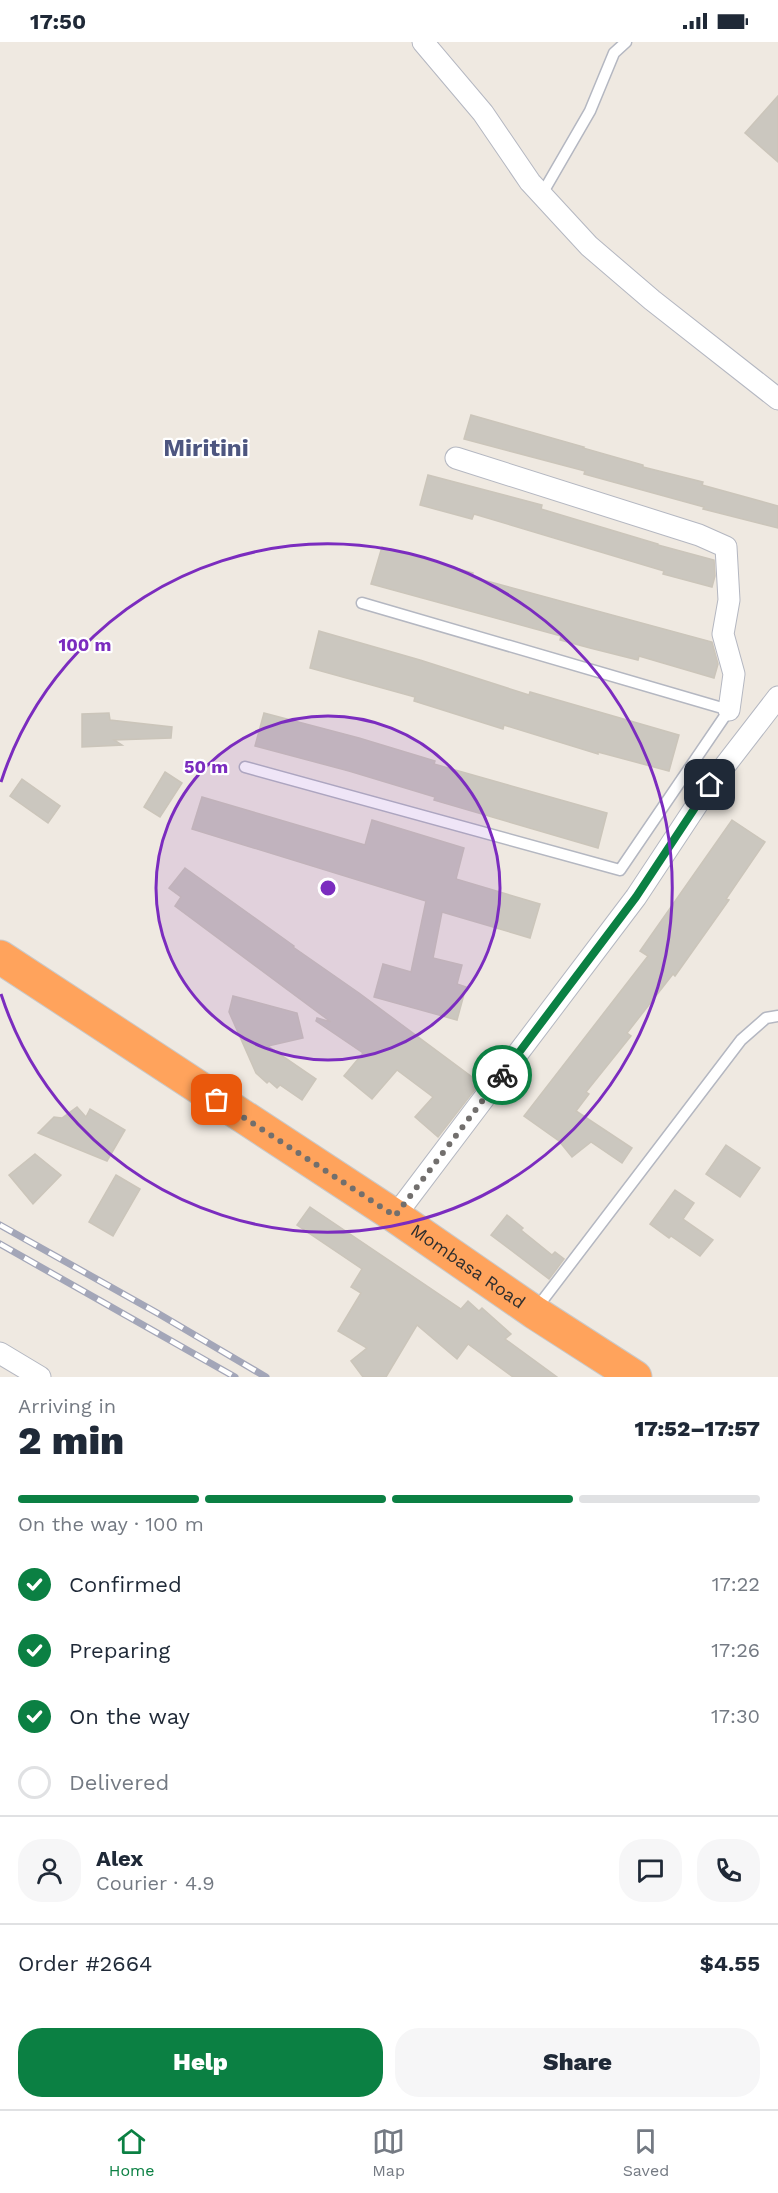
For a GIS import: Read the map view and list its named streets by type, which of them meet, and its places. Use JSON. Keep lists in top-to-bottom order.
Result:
{
  "streets": {
    "highway": ["Mombasa Road"]
  },
  "districts": ["Miritini"],
  "page": {
    "status": "17:50",
    "heading": ["2 min", "Arriving in", "17:52–17:57"],
    "panel": [
      "Alex",
      "Courier · 4.9",
      "Order #2664",
      "$4.55"
    ],
    "bar": "On the way · 100 m",
    "list": [
      ["Confirmed", "17:22"],
      ["Preparing", "17:26"],
      ["On the way", "17:30"],
      "Delivered"
    ],
    "buttons": ["Help", "Share"],
    "tabs": ["Home", "Map", "Saved"]
  },
  "rings": ["100 m", "50 m"]
}
